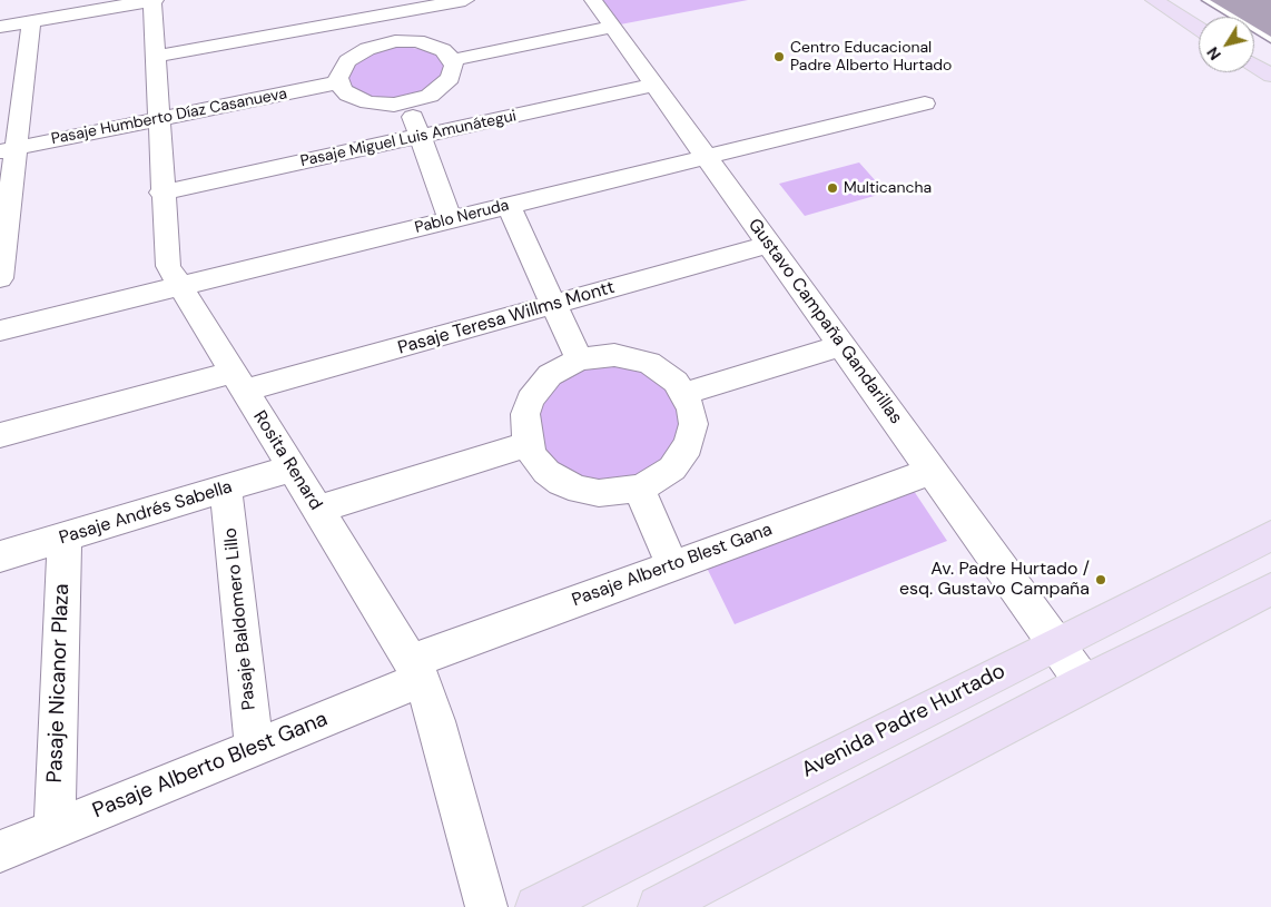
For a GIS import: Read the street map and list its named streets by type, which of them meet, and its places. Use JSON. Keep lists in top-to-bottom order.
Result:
{
  "streets": {
    "main road": ["Avenida Padre Hurtado"],
    "street": [
      "Pasaje Humberto Díaz Casanueva",
      "Pasaje Miguel Luis Amunátegui",
      "Pablo Neruda",
      "Pasaje Teresa Willms Montt",
      "Gustavo Campaña Gandarillas",
      "Rosita Renard",
      "Pasaje Andrés Sabella",
      "Pasaje Alberto Blest Gana",
      "Pasaje Baldomero Lillo",
      "Pasaje Nicanor Plaza"
    ]
  },
  "crossings": [
    ["Pasaje Humberto Díaz Casanueva", "Rosita Renard"],
    ["Pasaje Miguel Luis Amunátegui", "Gustavo Campaña Gandarillas"],
    ["Pasaje Miguel Luis Amunátegui", "Rosita Renard"],
    ["Pablo Neruda", "Gustavo Campaña Gandarillas"],
    ["Pablo Neruda", "Rosita Renard"],
    ["Pasaje Teresa Willms Montt", "Gustavo Campaña Gandarillas"],
    ["Pasaje Teresa Willms Montt", "Rosita Renard"],
    ["Gustavo Campaña Gandarillas", "Pasaje Alberto Blest Gana"],
    ["Gustavo Campaña Gandarillas", "Avenida Padre Hurtado"],
    ["Rosita Renard", "Pasaje Andrés Sabella"],
    ["Rosita Renard", "Pasaje Alberto Blest Gana"],
    ["Pasaje Andrés Sabella", "Pasaje Baldomero Lillo"],
    ["Pasaje Andrés Sabella", "Pasaje Nicanor Plaza"],
    ["Pasaje Alberto Blest Gana", "Pasaje Baldomero Lillo"],
    ["Pasaje Alberto Blest Gana", "Pasaje Nicanor Plaza"]
  ],
  "places": ["Centro Educacional Padre Alberto Hurtado", "Multicancha", "Av. Padre Hurtado / esq. Gustavo Campaña"],
  "north": "bottom left"
}
